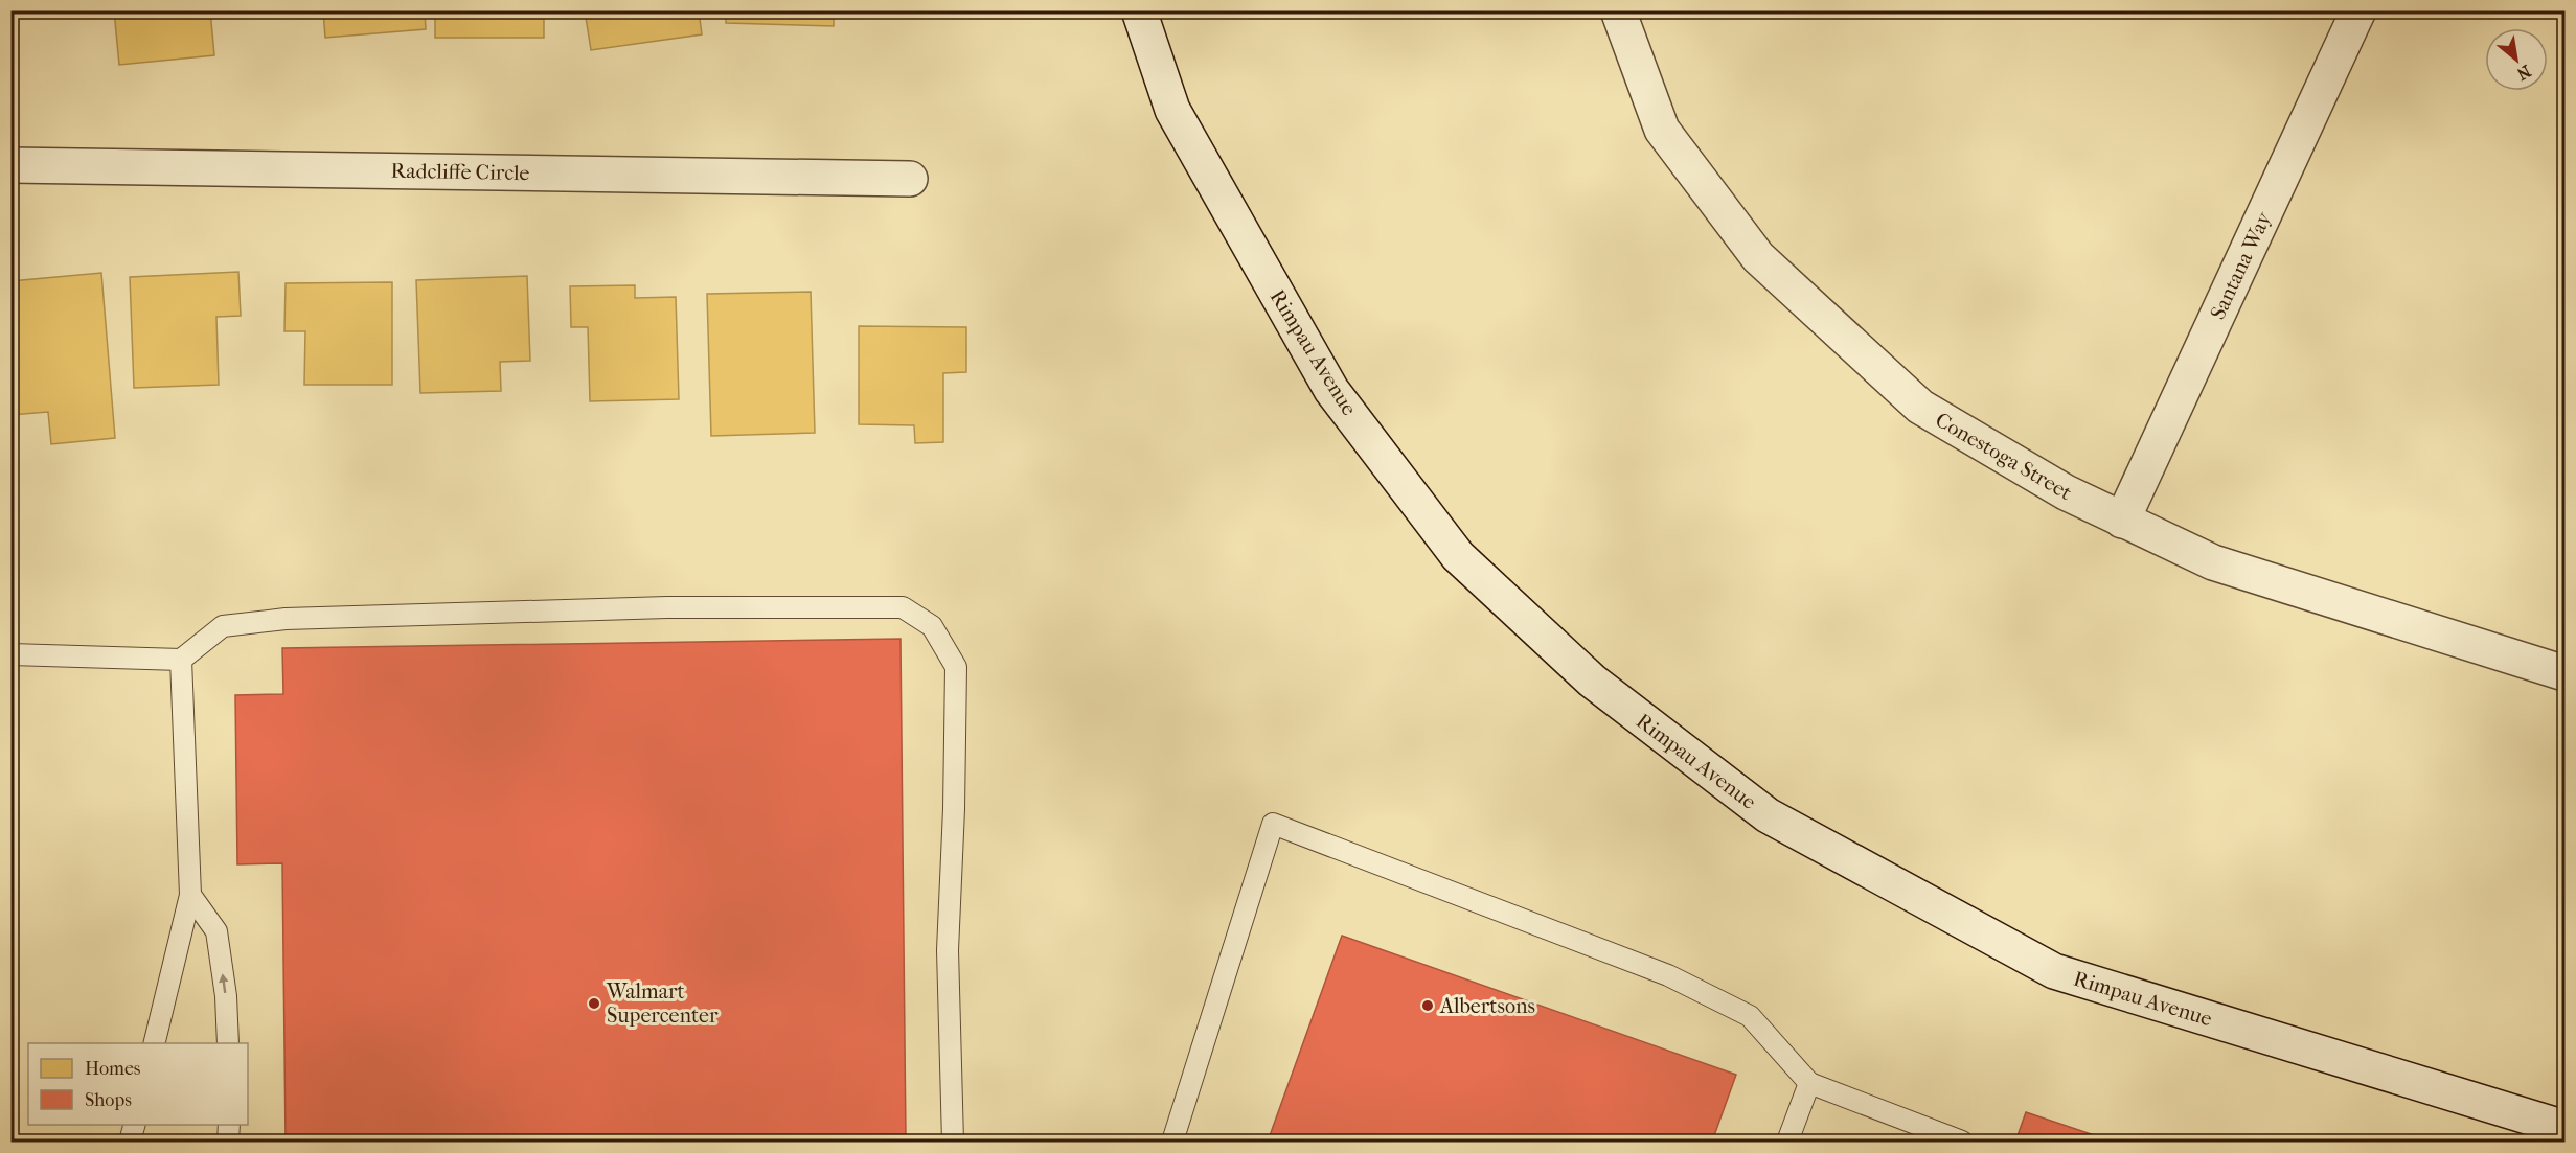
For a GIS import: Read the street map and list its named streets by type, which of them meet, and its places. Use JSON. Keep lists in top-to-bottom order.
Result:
{
  "streets": {
    "street": [
      "Radcliffe Circle",
      "Santana Way",
      "Rimpau Avenue",
      "Conestoga Street"
    ]
  },
  "crossings": [
    ["Santana Way", "Conestoga Street"]
  ],
  "places": ["Walmart Supercenter", "Albertsons"],
  "legend": ["Homes", "Shops"],
  "north": "bottom right"
}
